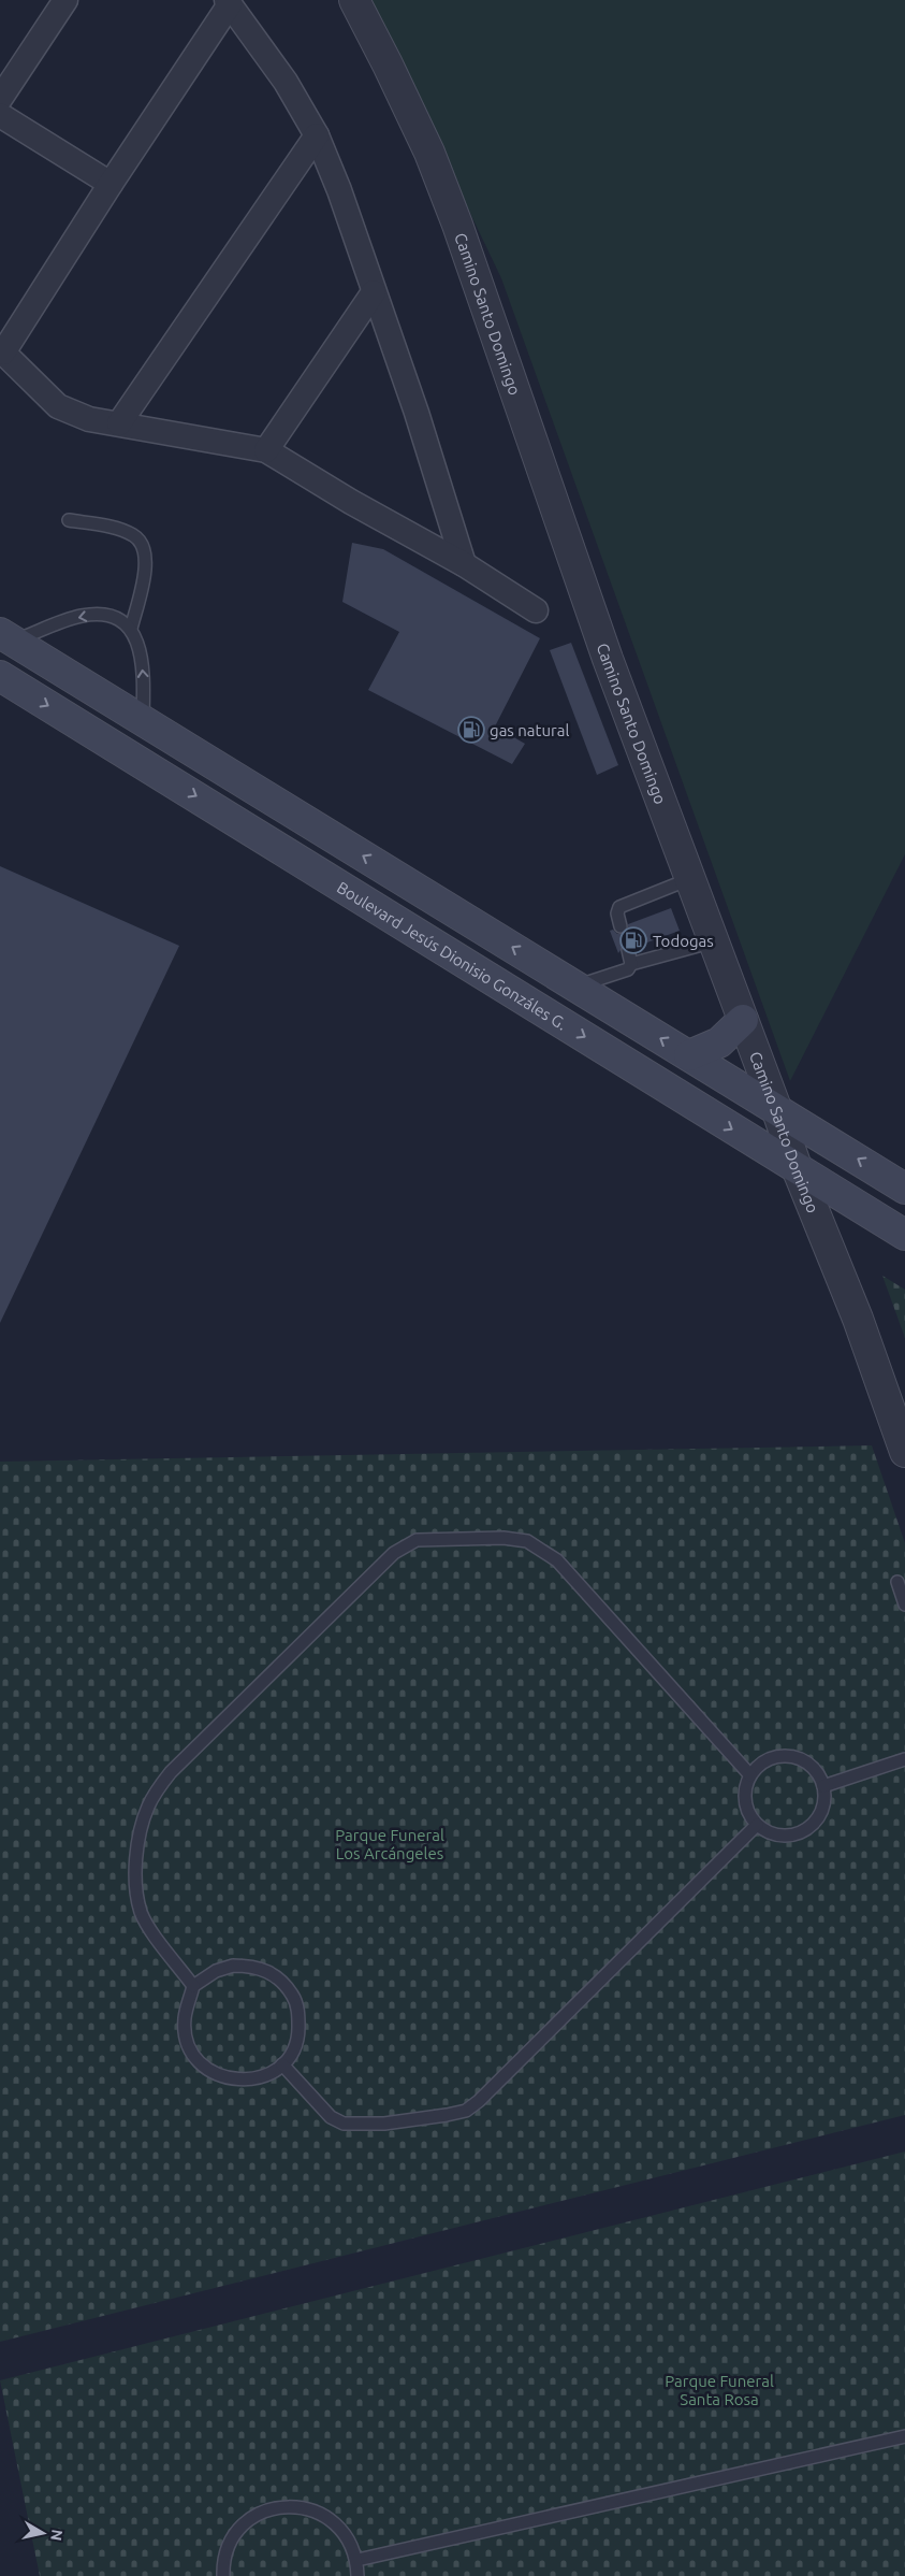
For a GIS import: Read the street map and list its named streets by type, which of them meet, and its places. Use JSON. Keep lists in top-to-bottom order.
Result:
{
  "streets": {
    "main road": ["Boulevard Jesús Dionisio Gonzáles G."],
    "street": ["Camino Santo Domingo"]
  },
  "crossings": [
    ["Camino Santo Domingo", "Boulevard Jesús Dionisio Gonzáles G."]
  ],
  "parks": ["Parque Funeral Los Arcángeles", "Parque Funeral Santa Rosa"],
  "places": {
    "fuel station": ["gas natural", "Todogas"]
  },
  "north": "right"
}
